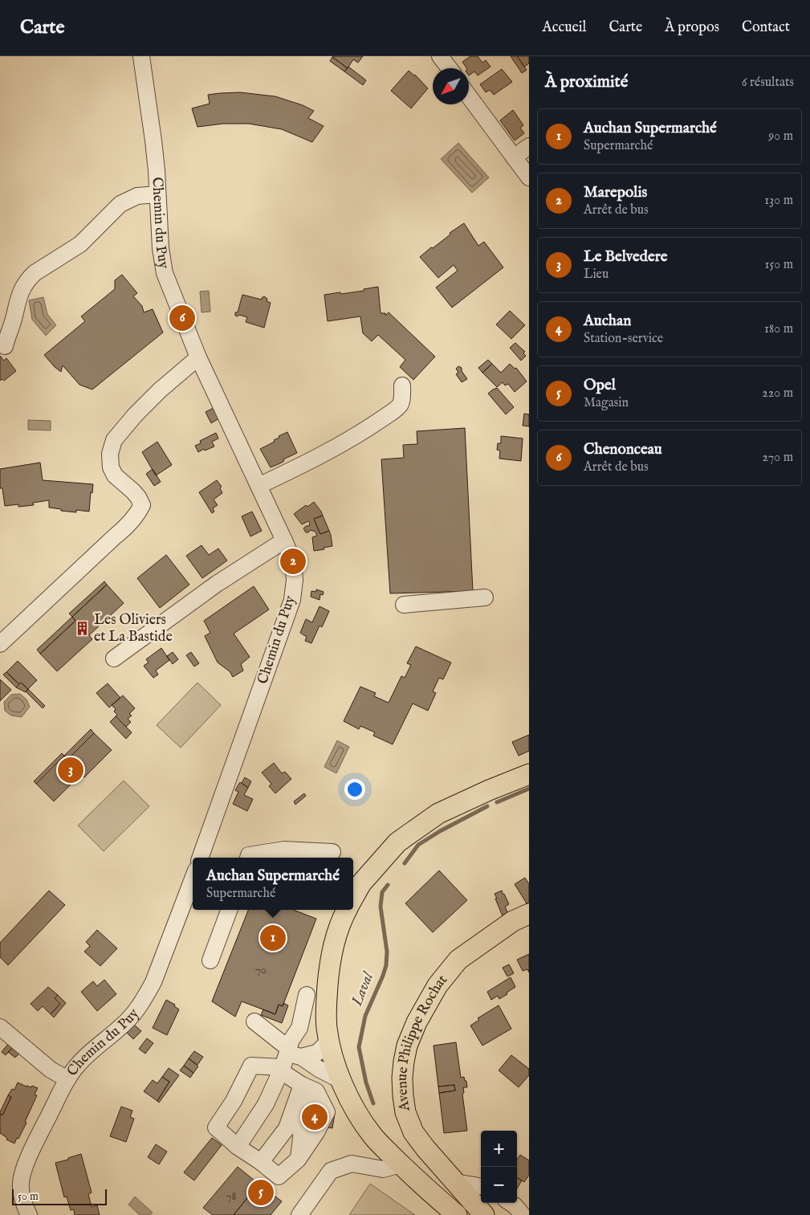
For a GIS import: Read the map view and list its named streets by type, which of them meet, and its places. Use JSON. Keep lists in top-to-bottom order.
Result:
{
  "streets": {
    "main road": ["Avenue Philippe Rochat"],
    "street": ["Chemin du Puy"]
  },
  "water": ["Laval"],
  "places": {
    "building": ["Les Oliviers et La Bastide"]
  },
  "house_numbers": ["70", "78"],
  "scale_bar": "50 m",
  "north": "bottom left",
  "page": {
    "header": "Carte",
    "nav": [
      "Accueil",
      "Carte",
      "À propos",
      "Contact"
    ],
    "heading": ["À proximité", "6 résultats"],
    "list": [
      {
        "mark": "1",
        "name": "Auchan Supermarché",
        "note": "Supermarché",
        "value": "90 m"
      },
      {
        "mark": "2",
        "name": "Marepolis",
        "note": "Arrêt de bus",
        "value": "130 m"
      },
      {
        "mark": "3",
        "name": "Le Belvedere",
        "note": "Lieu",
        "value": "150 m"
      },
      {
        "mark": "4",
        "name": "Auchan",
        "note": "Station-service",
        "value": "180 m"
      },
      {
        "mark": "5",
        "name": "Opel",
        "note": "Magasin",
        "value": "220 m"
      },
      {
        "mark": "6",
        "name": "Chenonceau",
        "note": "Arrêt de bus",
        "value": "270 m"
      }
    ],
    "pins": [
      "6",
      "2",
      "3",
      "1",
      "4",
      "5"
    ],
    "popup": ["Auchan Supermarché", "Supermarché"],
    "map_buttons": ["+", "−"],
    "scale": "50 m"
  }
}
